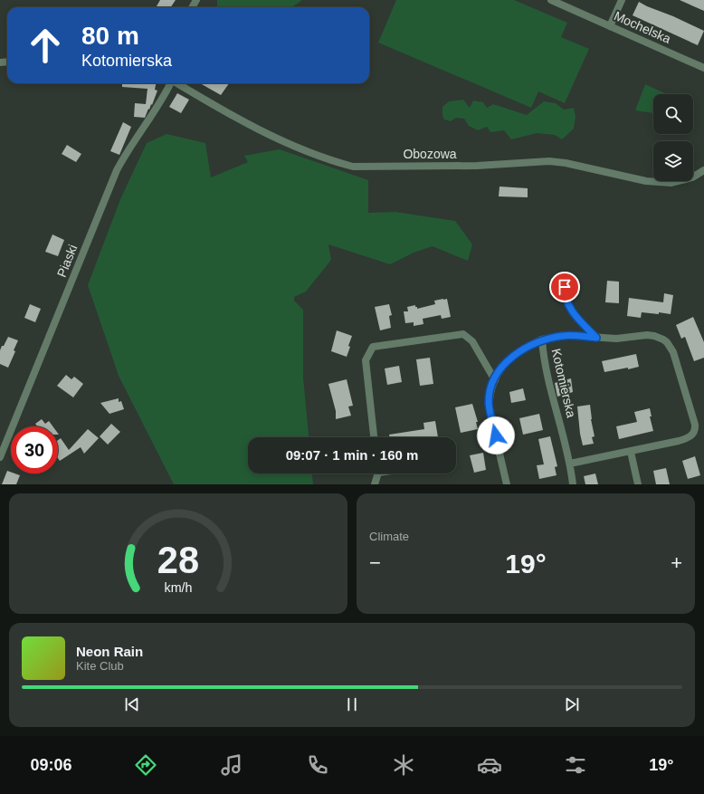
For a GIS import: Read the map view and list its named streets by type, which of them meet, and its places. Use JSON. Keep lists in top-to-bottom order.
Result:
{
  "streets": {
    "street": [
      "Mochelska",
      "Obozowa",
      "Piaski",
      "Kotomierska"
    ]
  },
  "page": {
    "turn": ["80 m", "Kotomierska"],
    "limit": "30",
    "trip": "09:07 · 1 min · 160 m",
    "tile": "Climate",
    "heat": ["−", "19°", "+"],
    "song": ["Neon Rain", "Kite Club"],
    "tabs": ["09:06", "19°"],
    "gauge": ["28", "km/h"]
  }
}
